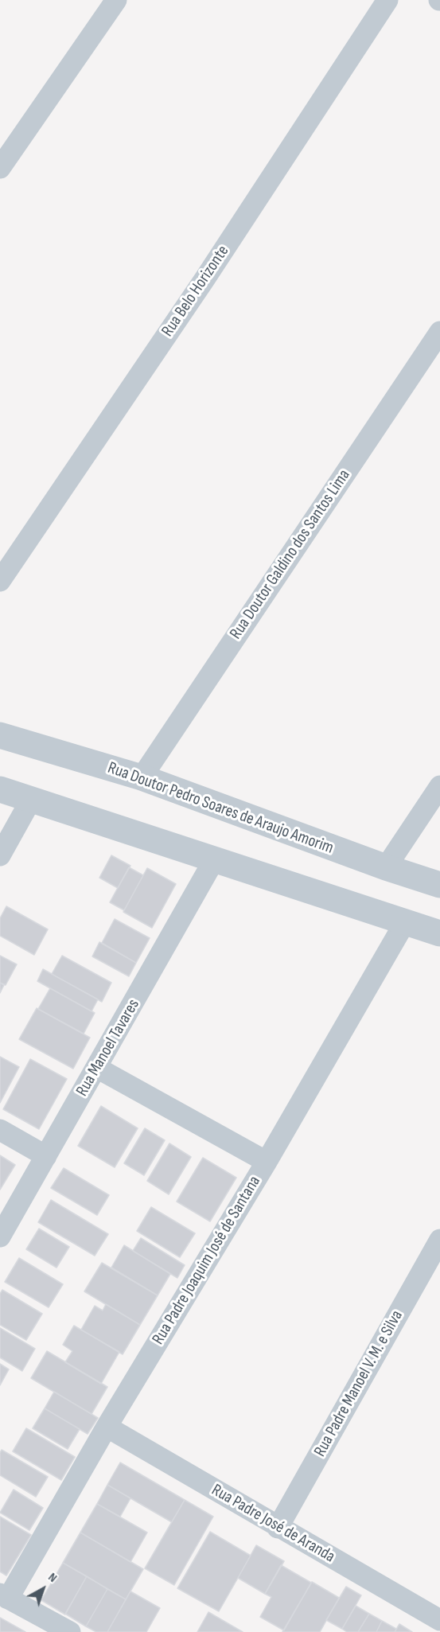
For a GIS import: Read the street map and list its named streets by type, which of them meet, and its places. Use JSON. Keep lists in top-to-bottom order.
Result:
{
  "streets": {
    "street": [
      "Rua Belo Horizonte",
      "Rua Doutor Galdino dos Santos Lima",
      "Rua Doutor Pedro Soares de Araujo Amorim",
      "Rua Manoel Tavares",
      "Rua Padre Joaquim José de Santana",
      "Rua Padre Manoel V. M. e Silva",
      "Rua Padre José de Aranda"
    ]
  },
  "crossings": [
    ["Rua Doutor Galdino dos Santos Lima", "Rua Doutor Pedro Soares de Araujo Amorim"],
    ["Rua Padre Joaquim José de Santana", "Rua Padre José de Aranda"],
    ["Rua Padre Manoel V. M. e Silva", "Rua Padre José de Aranda"]
  ],
  "north": "top right"
}
